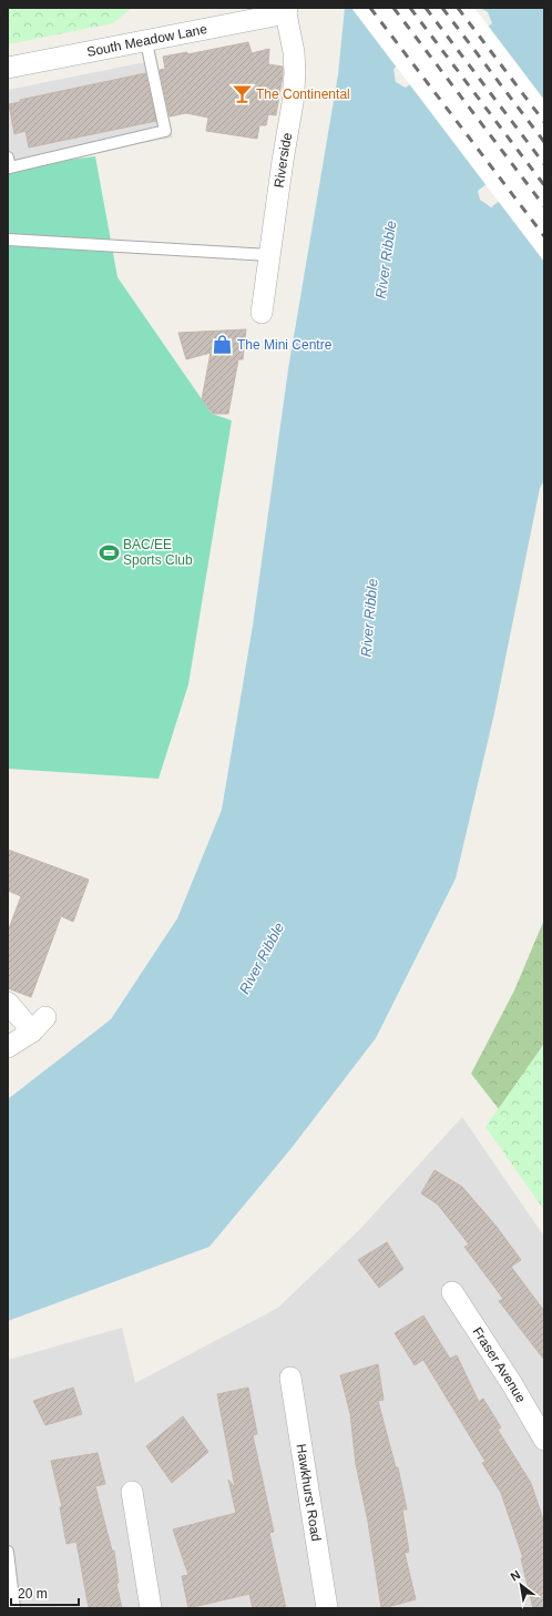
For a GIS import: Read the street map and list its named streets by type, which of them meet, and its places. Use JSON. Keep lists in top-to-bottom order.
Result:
{
  "streets": {
    "street": [
      "South Meadow Lane",
      "Riverside",
      "Fraser Avenue",
      "Hawkhurst Road"
    ]
  },
  "crossings": [
    ["South Meadow Lane", "Riverside"]
  ],
  "water": ["River Ribble"],
  "places": {
    "bar": ["The Continental"],
    "shop": ["The Mini Centre"],
    "sports": ["BAC/EE Sports Club"]
  },
  "scale_bar": "20 m",
  "north": "top left"
}
